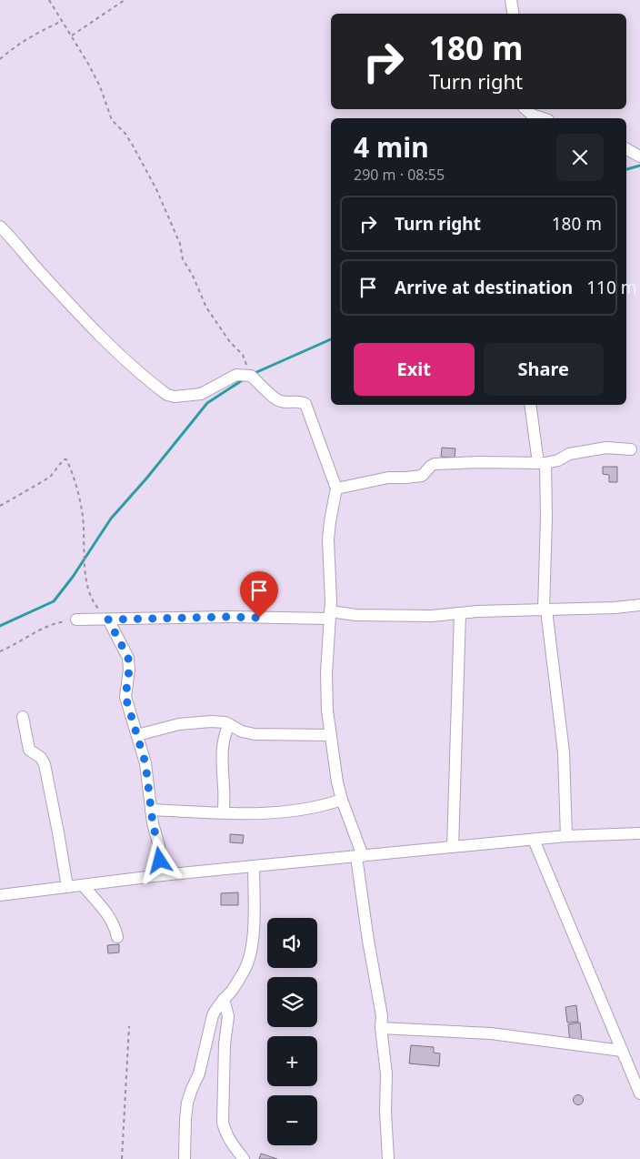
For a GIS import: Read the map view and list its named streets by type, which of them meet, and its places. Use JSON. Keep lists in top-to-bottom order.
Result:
{
  "page": {
    "turn": ["180 m", "Turn right"],
    "heading": ["4 min", "290 m · 08:55"],
    "list": [
      {
        "name": "Turn right",
        "value": "180 m"
      },
      {
        "name": "Arrive at destination",
        "value": "110 m"
      }
    ],
    "buttons": ["Exit", "Share"],
    "map_buttons": ["+", "−"]
  }
}
